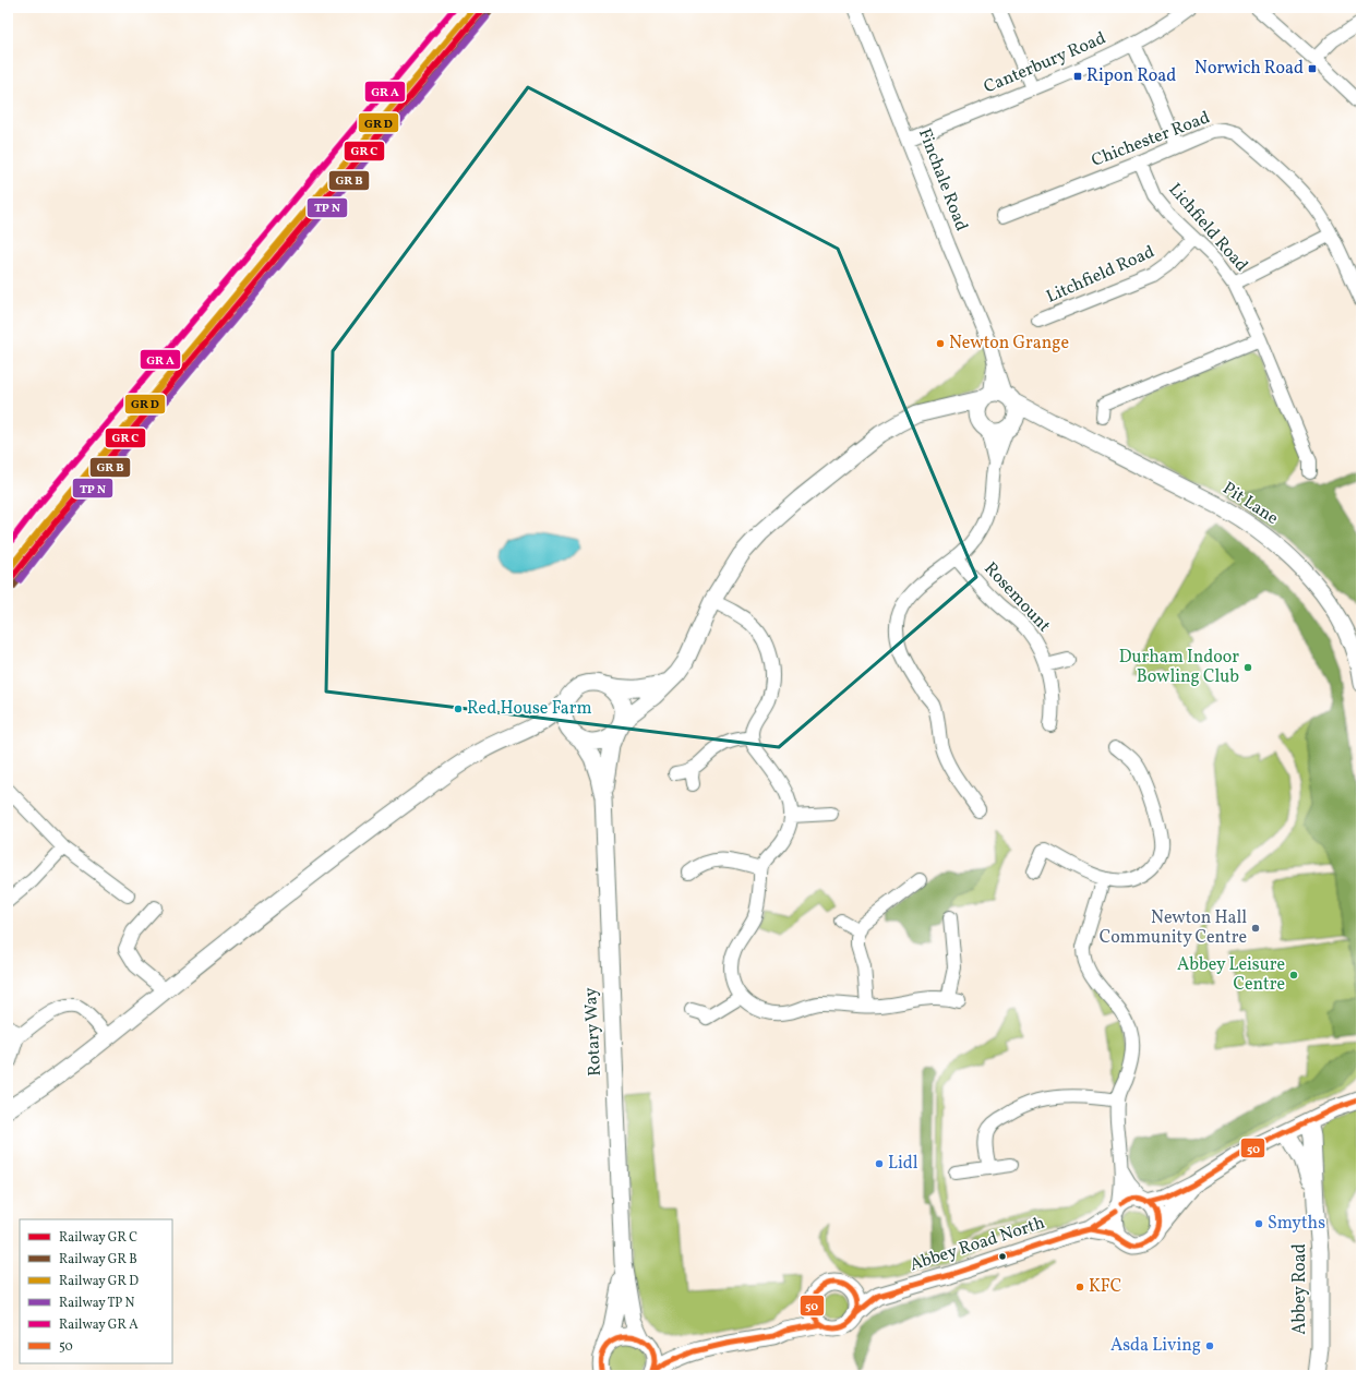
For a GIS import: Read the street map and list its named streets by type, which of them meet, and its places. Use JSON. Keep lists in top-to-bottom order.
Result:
{
  "streets": {
    "street": [
      "Canterbury Road",
      "Chichester Road",
      "Finchale Road",
      "Lichfield Road",
      "Litchfield Road",
      "Pit Lane",
      "Rosemount",
      "Rotary Way",
      "Abbey Road North",
      "Abbey Road"
    ]
  },
  "crossings": [
    ["Canterbury Road", "Finchale Road"],
    ["Chichester Road", "Lichfield Road"],
    ["Finchale Road", "Pit Lane"],
    ["Lichfield Road", "Litchfield Road"]
  ],
  "places": {
    "transit": ["Norwich Road", "Ripon Road"],
    "other": [
      "Newton Grange",
      "Durham Indoor Bowling Club",
      "Red House Farm",
      "Newton Hall Community Centre",
      "Abbey Leisure Centre",
      "Lidl",
      "Smyths",
      "KFC",
      "Asda Living"
    ]
  },
  "lines": ["transit line 50"],
  "legend": [
    "Railway GR C",
    "Railway GR B",
    "Railway GR D",
    "Railway TP N",
    "Railway GR A",
    "50"
  ]
}
